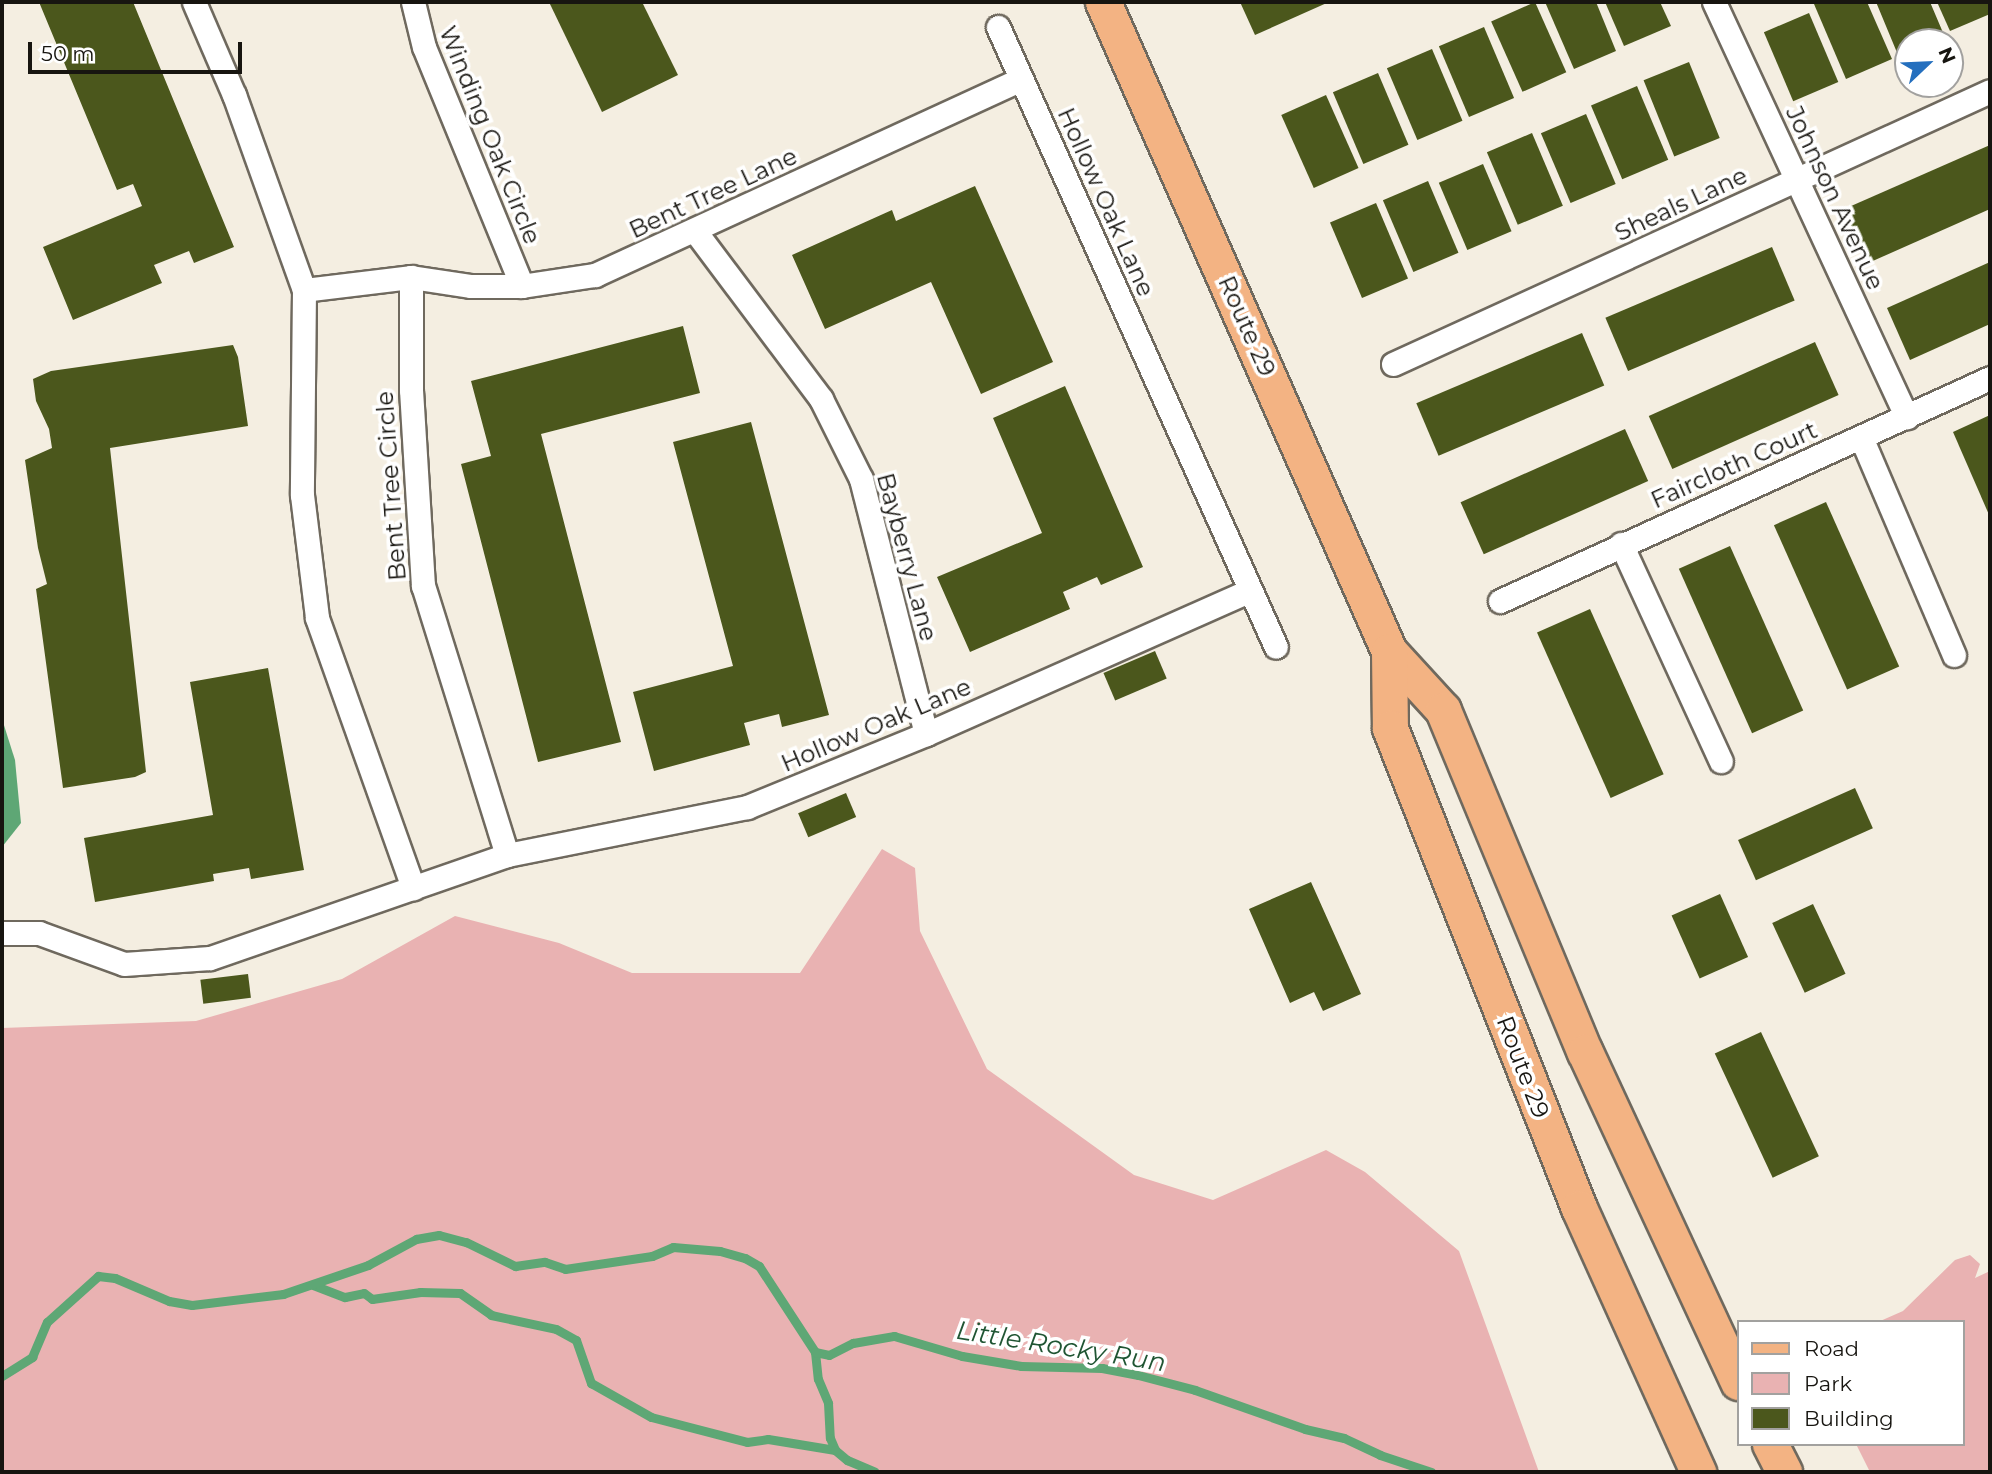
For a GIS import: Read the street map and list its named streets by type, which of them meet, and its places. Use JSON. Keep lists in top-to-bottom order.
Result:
{
  "streets": {
    "main road": ["Route 29"],
    "street": [
      "Winding Oak Circle",
      "Bent Tree Lane",
      "Johnson Avenue",
      "Hollow Oak Lane",
      "Sheals Lane",
      "Faircloth Court",
      "Bent Tree Circle",
      "Bayberry Lane"
    ]
  },
  "crossings": [
    ["Winding Oak Circle", "Bent Tree Lane"],
    ["Bent Tree Lane", "Hollow Oak Lane"],
    ["Bent Tree Lane", "Bent Tree Circle"],
    ["Bent Tree Lane", "Bayberry Lane"],
    ["Johnson Avenue", "Sheals Lane"],
    ["Johnson Avenue", "Faircloth Court"],
    ["Hollow Oak Lane", "Bent Tree Circle"],
    ["Hollow Oak Lane", "Bayberry Lane"]
  ],
  "water": ["Little Rocky Run"],
  "legend": ["Road", "Park", "Building"],
  "scale_bar": "50 m",
  "north": "top right"
}
